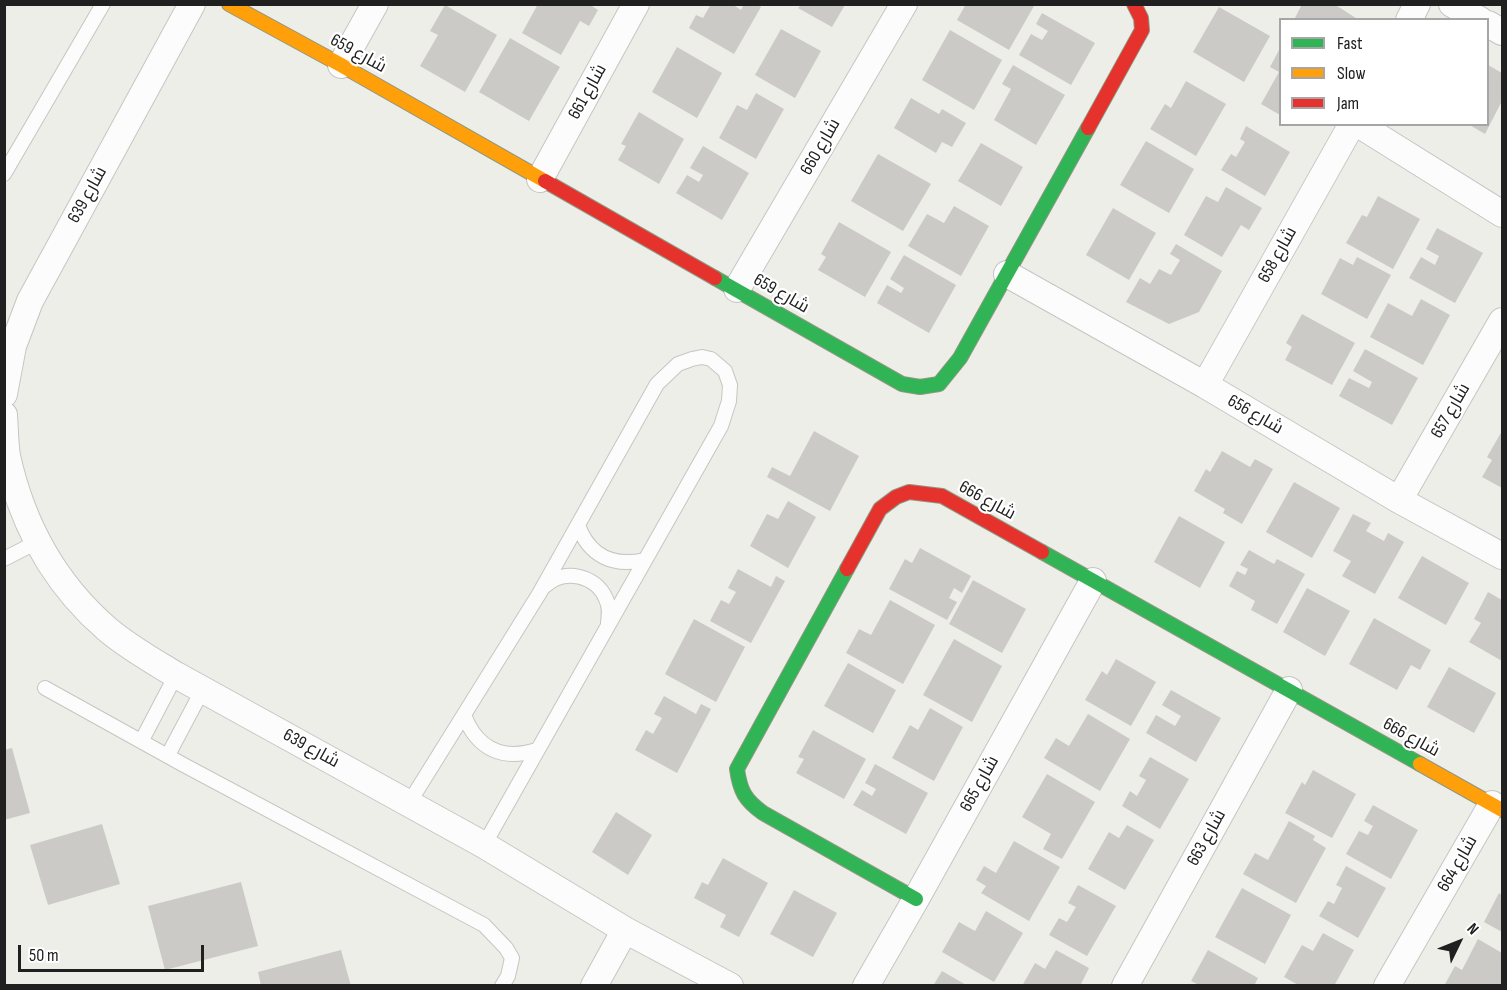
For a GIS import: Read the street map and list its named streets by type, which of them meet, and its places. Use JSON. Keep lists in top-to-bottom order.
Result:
{
  "streets": {
    "street": [
      "شارع 659",
      "شارع 661",
      "شارع 660",
      "شارع 639",
      "شارع 658",
      "شارع 657",
      "شارع 656",
      "شارع 666",
      "شارع 665",
      "شارع 663",
      "شارع 664"
    ]
  },
  "crossings": [
    ["شارع 659", "شارع 661"],
    ["شارع 659", "شارع 660"],
    ["شارع 659", "شارع 656"],
    ["شارع 658", "شارع 656"],
    ["شارع 657", "شارع 656"],
    ["شارع 666", "شارع 665"],
    ["شارع 666", "شارع 663"],
    ["شارع 666", "شارع 664"]
  ],
  "legend": ["Fast", "Slow", "Jam"],
  "scale_bar": "50 m",
  "north": "top right"
}
